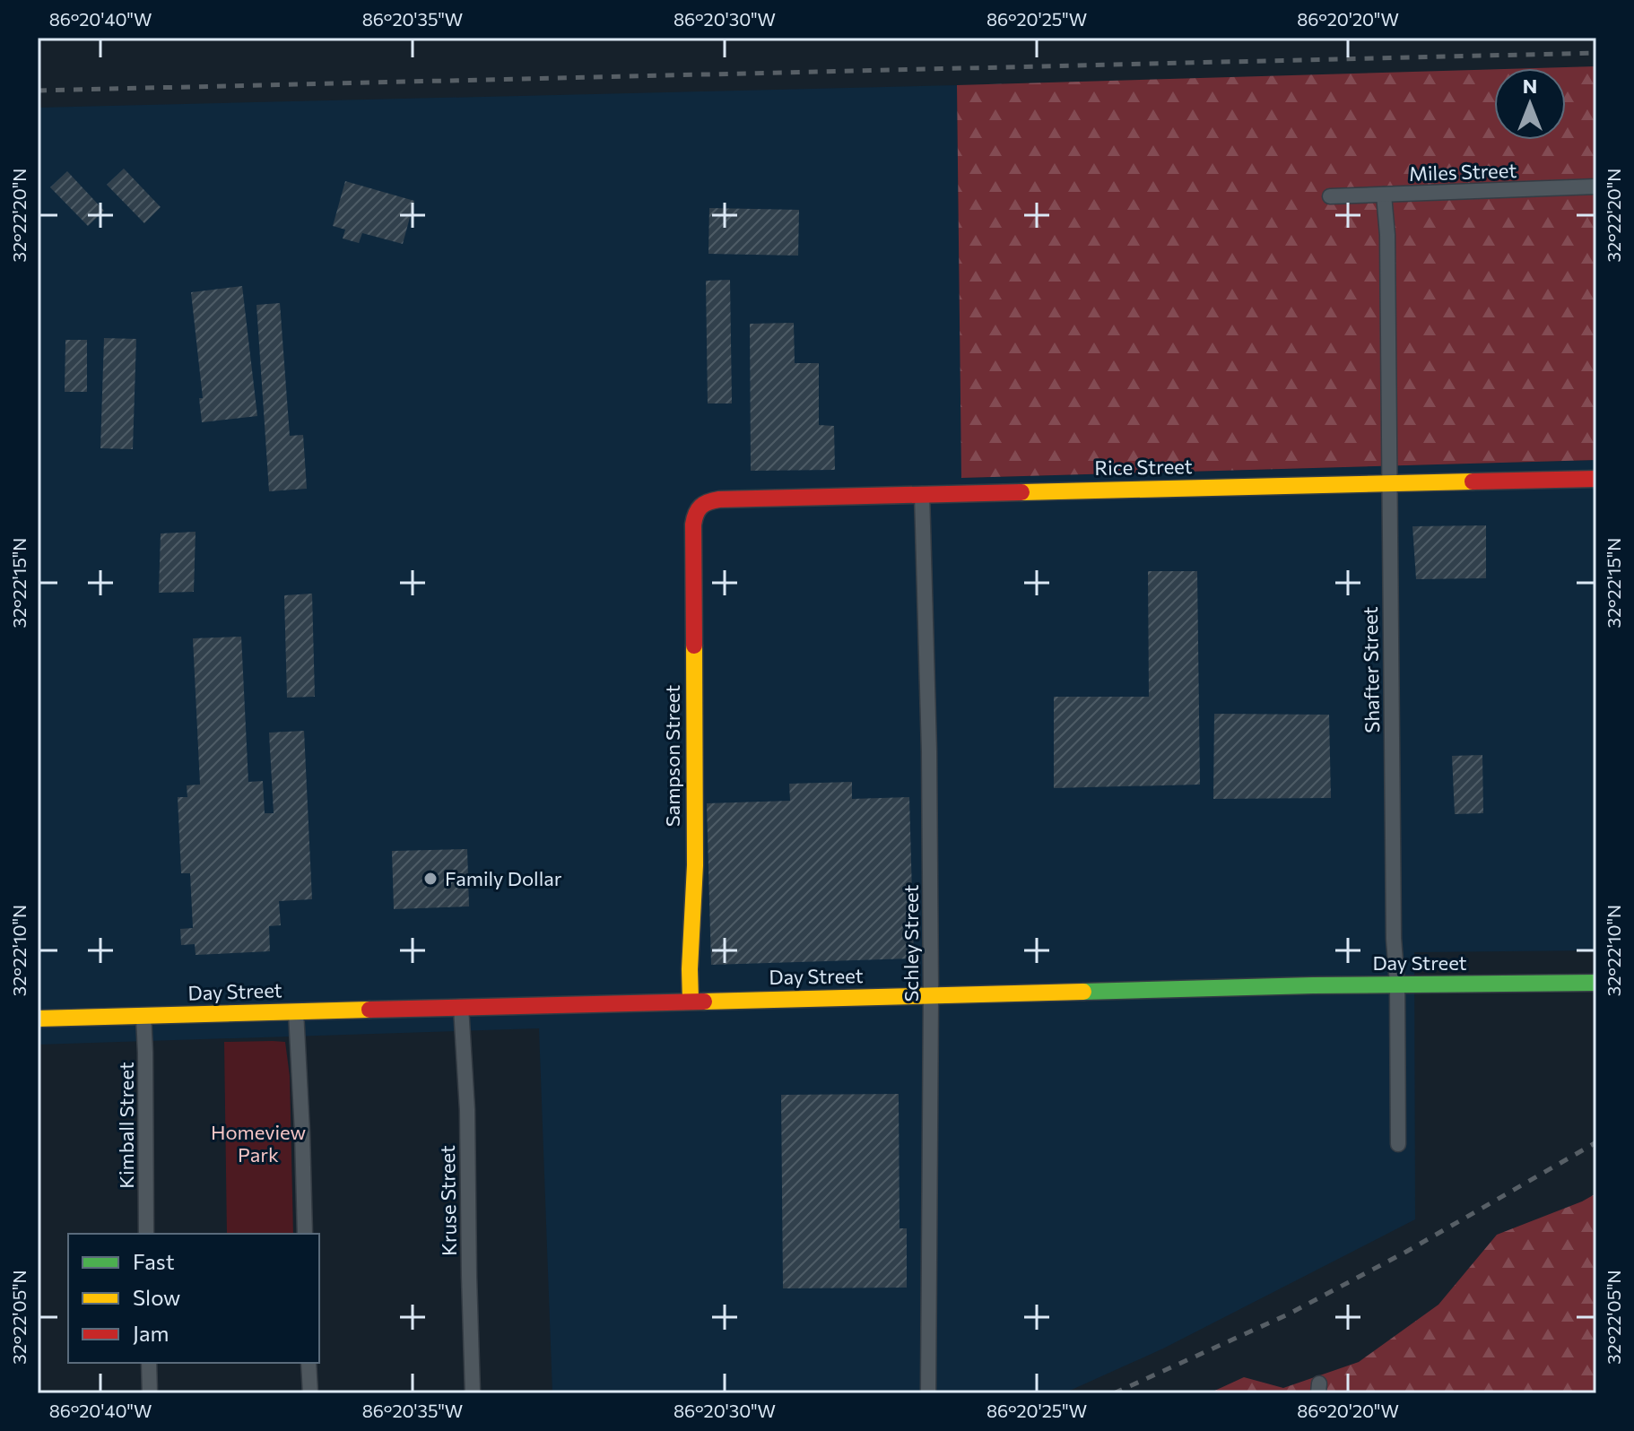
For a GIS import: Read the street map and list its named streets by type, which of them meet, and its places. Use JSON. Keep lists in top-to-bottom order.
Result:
{
  "streets": {
    "main road": ["Rice Street", "Sampson Street", "Day Street"],
    "street": [
      "Miles Street",
      "Shafter Street",
      "Schley Street",
      "Kimball Street",
      "Kruse Street"
    ]
  },
  "crossings": [
    ["Miles Street", "Shafter Street"],
    ["Rice Street", "Shafter Street"],
    ["Rice Street", "Sampson Street"],
    ["Rice Street", "Schley Street"],
    ["Shafter Street", "Day Street"],
    ["Sampson Street", "Day Street"],
    ["Schley Street", "Day Street"],
    ["Day Street", "Kimball Street"],
    ["Day Street", "Kruse Street"]
  ],
  "parks": ["Homeview Park"],
  "places": ["Family Dollar"],
  "legend": ["Fast", "Slow", "Jam"],
  "north": "top",
  "coordinates": [
    "86°20'40\"W",
    "86°20'35\"W",
    "86°20'30\"W",
    "86°20'25\"W",
    "86°20'20\"W",
    "32°22'20\"N",
    "32°22'15\"N",
    "32°22'10\"N",
    "32°22'05\"N"
  ]
}
